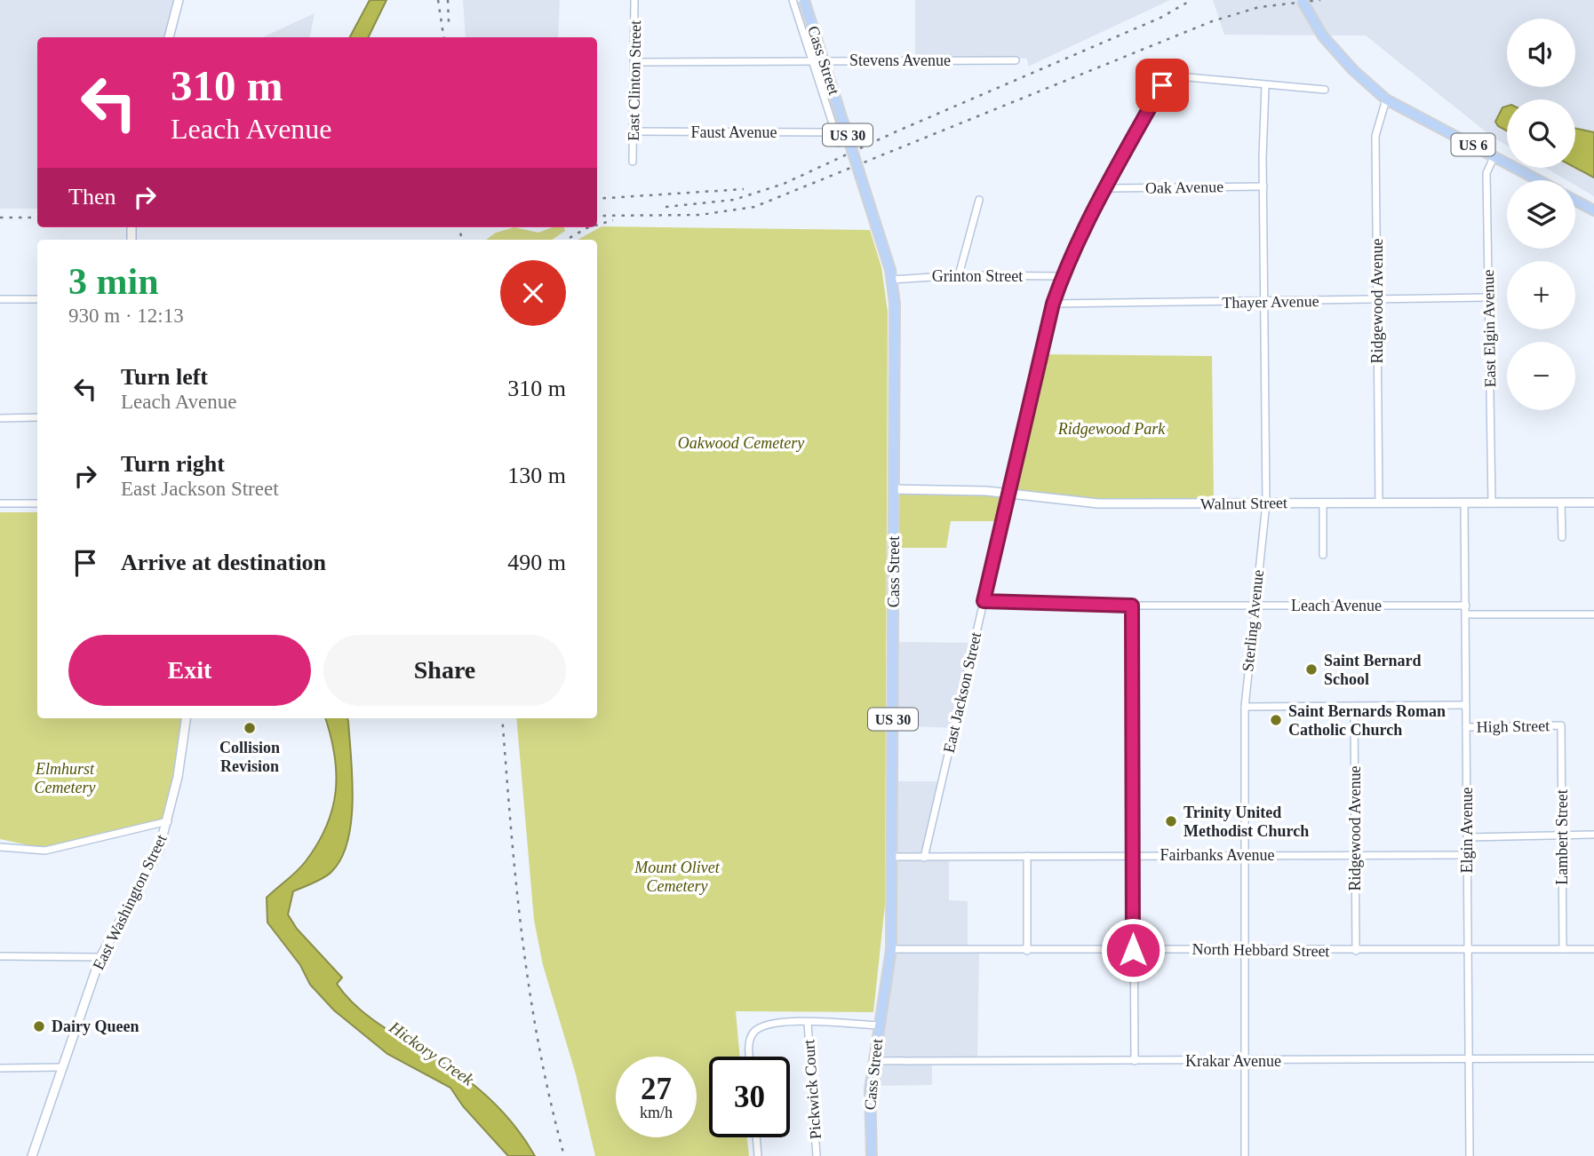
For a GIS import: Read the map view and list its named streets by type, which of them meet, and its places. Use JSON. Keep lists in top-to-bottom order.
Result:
{
  "streets": {
    "main road": ["Cass Street", "US 30", "US 6"],
    "street": [
      "Stevens Avenue",
      "East Clinton Street",
      "Faust Avenue",
      "Oak Avenue",
      "Grinton Street",
      "Ridgewood Avenue",
      "Thayer Avenue",
      "East Elgin Avenue",
      "Walnut Street",
      "Leach Avenue",
      "Sterling Avenue",
      "East Jackson Street",
      "High Street",
      "Elgin Avenue",
      "Lambert Street",
      "Fairbanks Avenue",
      "East Washington Street",
      "North Hebbard Street",
      "Krakar Avenue",
      "Pickwick Court"
    ]
  },
  "crossings": [
    ["Cass Street", "Grinton Street"],
    ["Cass Street", "Walnut Street"],
    ["Cass Street", "Fairbanks Avenue"],
    ["Cass Street", "North Hebbard Street"],
    ["Cass Street", "Krakar Avenue"],
    ["Stevens Avenue", "East Clinton Street"],
    ["East Clinton Street", "Faust Avenue"],
    ["US 6", "Ridgewood Avenue"],
    ["US 6", "East Elgin Avenue"],
    ["Oak Avenue", "Sterling Avenue"],
    ["Oak Avenue", "East Jackson Street"],
    ["Grinton Street", "East Jackson Street"],
    ["Ridgewood Avenue", "Thayer Avenue"],
    ["Ridgewood Avenue", "Walnut Street"],
    ["Ridgewood Avenue", "High Street"],
    ["Ridgewood Avenue", "Fairbanks Avenue"],
    ["Ridgewood Avenue", "North Hebbard Street"],
    ["Thayer Avenue", "East Elgin Avenue"],
    ["Thayer Avenue", "Sterling Avenue"],
    ["Thayer Avenue", "East Jackson Street"],
    ["East Elgin Avenue", "Walnut Street"],
    ["Walnut Street", "Sterling Avenue"],
    ["Walnut Street", "East Jackson Street"],
    ["Walnut Street", "Elgin Avenue"],
    ["Leach Avenue", "Sterling Avenue"],
    ["Leach Avenue", "East Jackson Street"],
    ["Leach Avenue", "Elgin Avenue"],
    ["Sterling Avenue", "East Jackson Street"],
    ["Sterling Avenue", "High Street"],
    ["Sterling Avenue", "Fairbanks Avenue"],
    ["Sterling Avenue", "North Hebbard Street"],
    ["Sterling Avenue", "Krakar Avenue"],
    ["East Jackson Street", "Fairbanks Avenue"],
    ["High Street", "Elgin Avenue"],
    ["High Street", "Lambert Street"],
    ["Elgin Avenue", "Fairbanks Avenue"],
    ["Elgin Avenue", "North Hebbard Street"],
    ["Elgin Avenue", "Krakar Avenue"],
    ["Lambert Street", "North Hebbard Street"]
  ],
  "water": ["Hickory Creek"],
  "parks": [
    "Ridgewood Park",
    "Oakwood Cemetery",
    "Elmhurst Cemetery",
    "Mount Olivet Cemetery"
  ],
  "places": [
    "Saint Bernard School",
    "Saint Bernards Roman Catholic Church",
    "Collision Revision",
    "Trinity United Methodist Church",
    "Dairy Queen"
  ],
  "page": {
    "map_buttons": ["+", "−"],
    "turn": ["310 m", "Leach Avenue"],
    "then": "Then",
    "heading": ["3 min", "930 m · 12:13"],
    "list": [
      {
        "name": "Turn left",
        "note": "Leach Avenue",
        "value": "310 m"
      },
      {
        "name": "Turn right",
        "note": "East Jackson Street",
        "value": "130 m"
      },
      {
        "name": "Arrive at destination",
        "value": "490 m"
      }
    ],
    "buttons": ["Exit", "Share"],
    "speed": "27 km/h",
    "limit": "30"
  }
}
